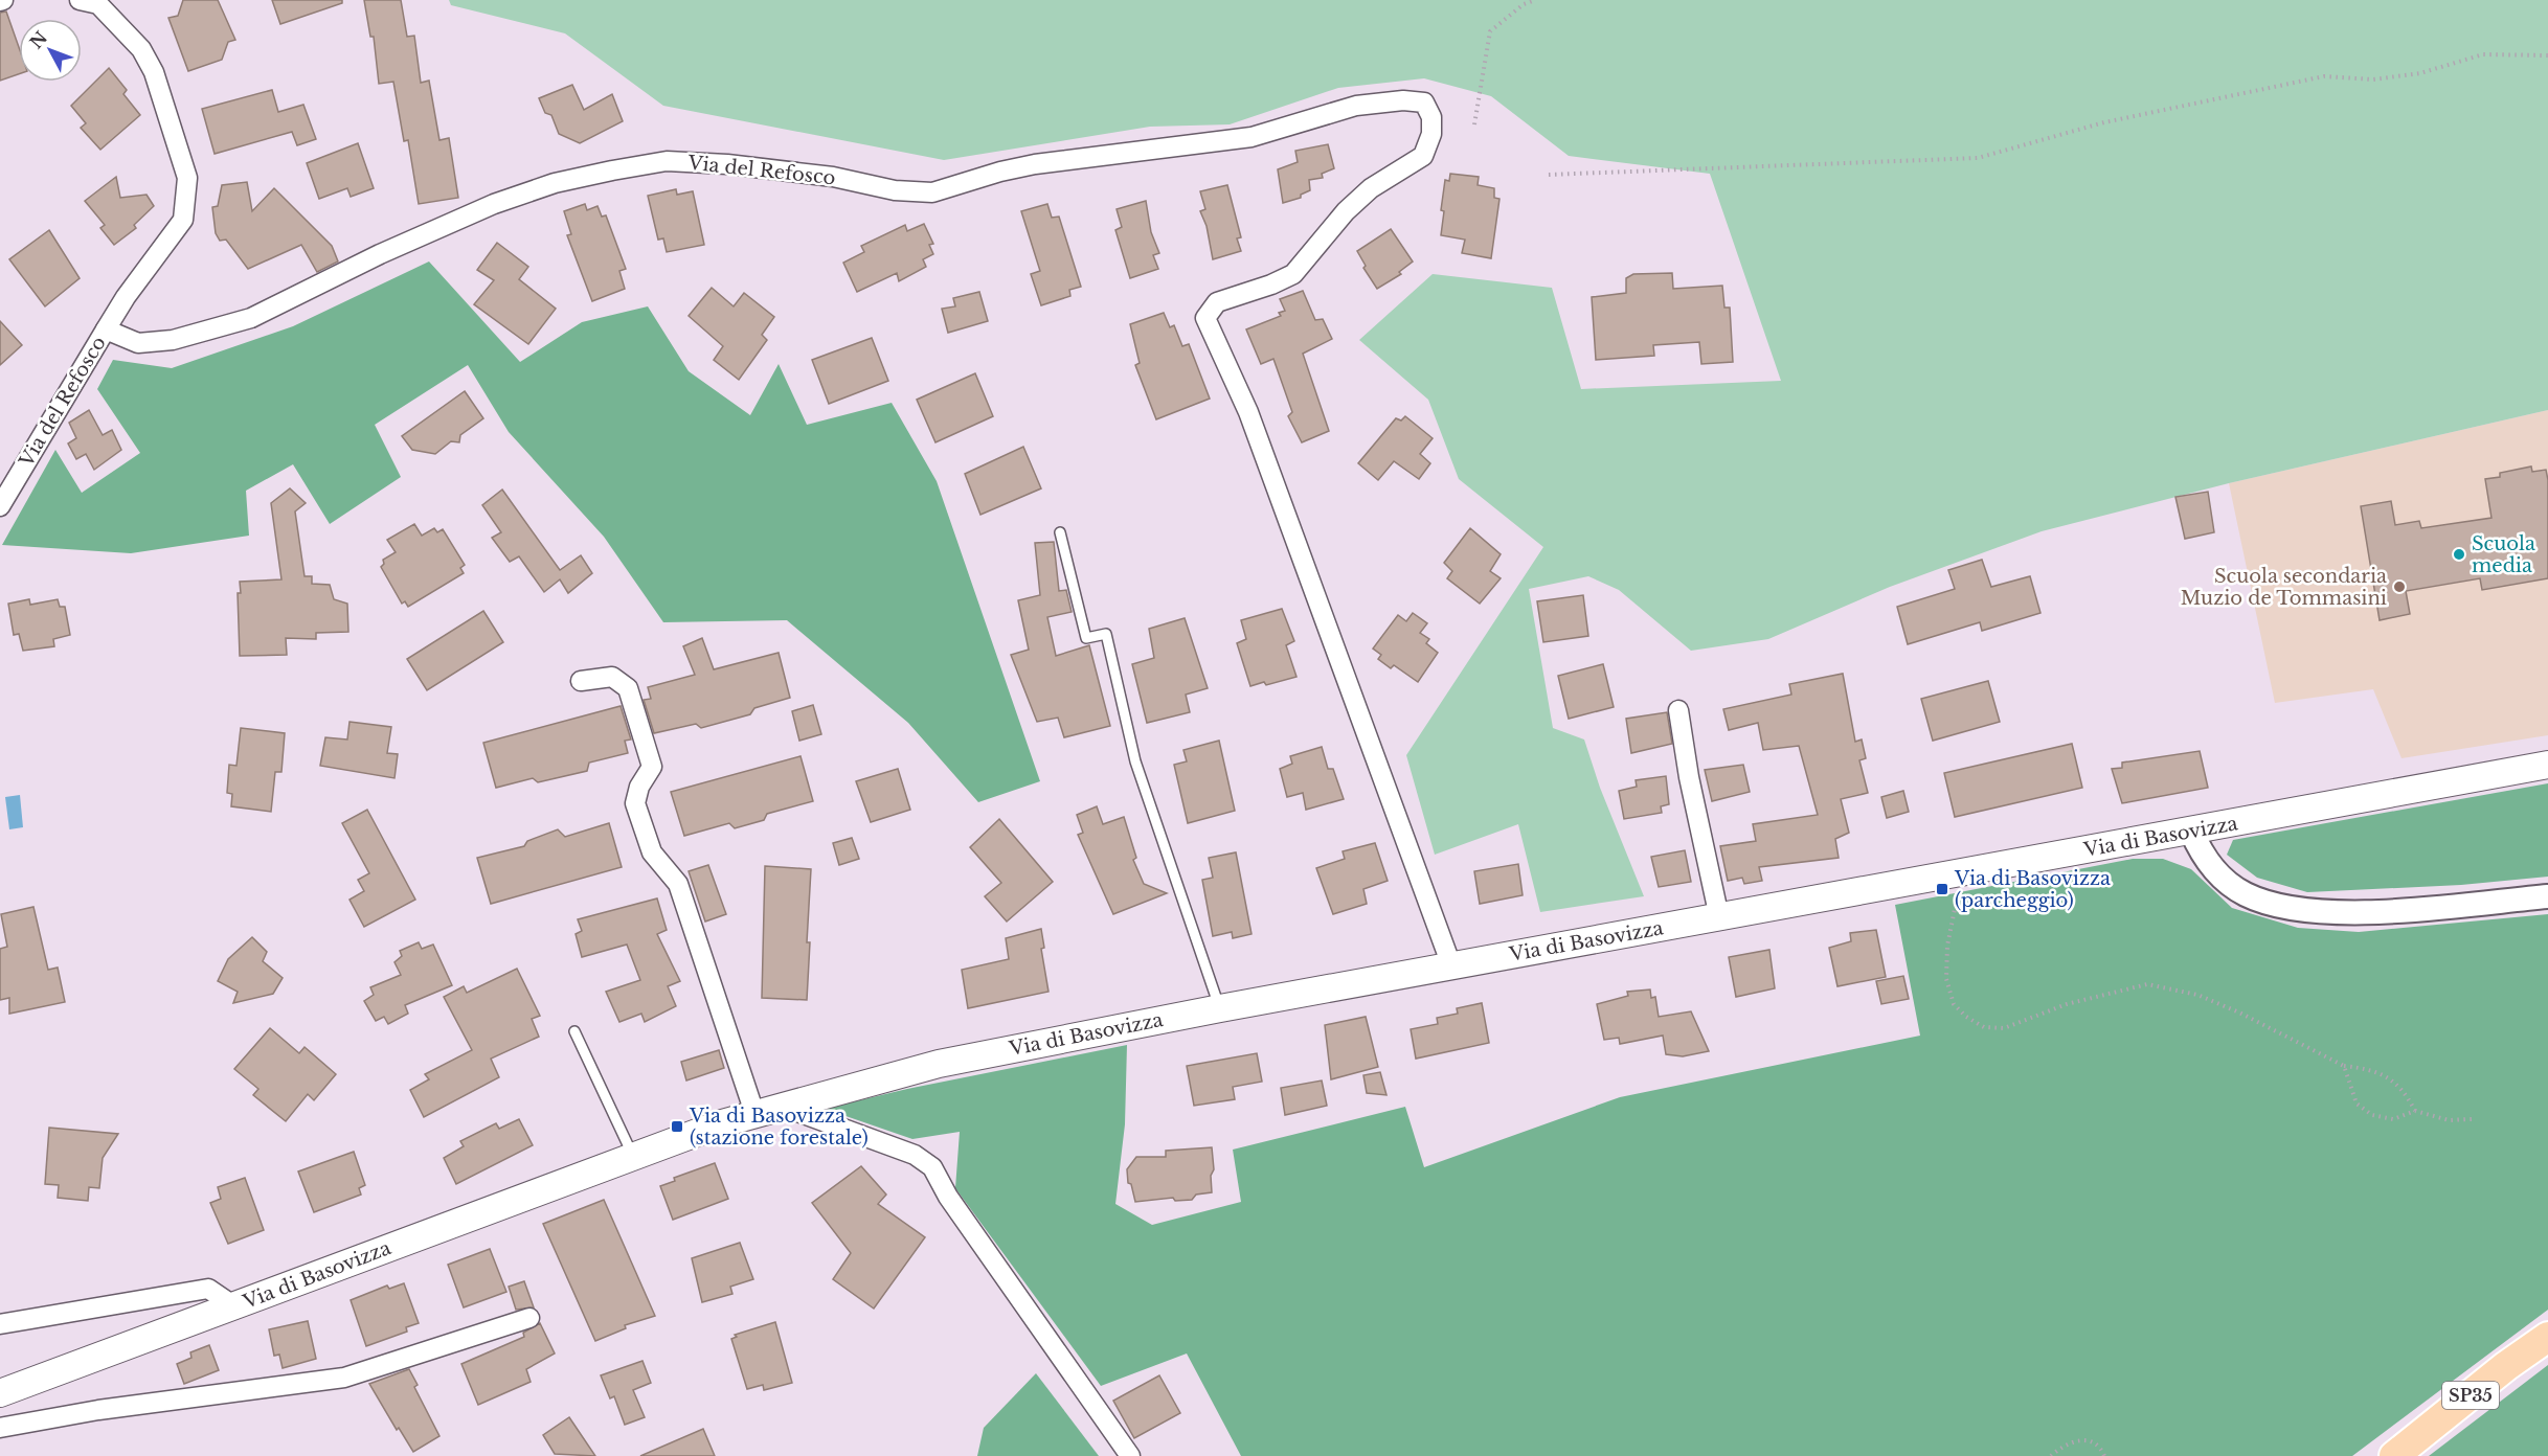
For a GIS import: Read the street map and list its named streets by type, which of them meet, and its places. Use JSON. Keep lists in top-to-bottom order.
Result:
{
  "streets": {
    "main road": ["Via di Basovizza", "SP35"],
    "street": ["Via del Refosco"]
  },
  "crossings": [
    ["Via del Refosco", "Via di Basovizza"]
  ],
  "places": {
    "other": ["Scuola media", "Scuola secondaria Muzio de Tommasini"],
    "transit": ["Via di Basovizza (parcheggio)", "Via di Basovizza (stazione forestale)"]
  },
  "north": "top left"
}
